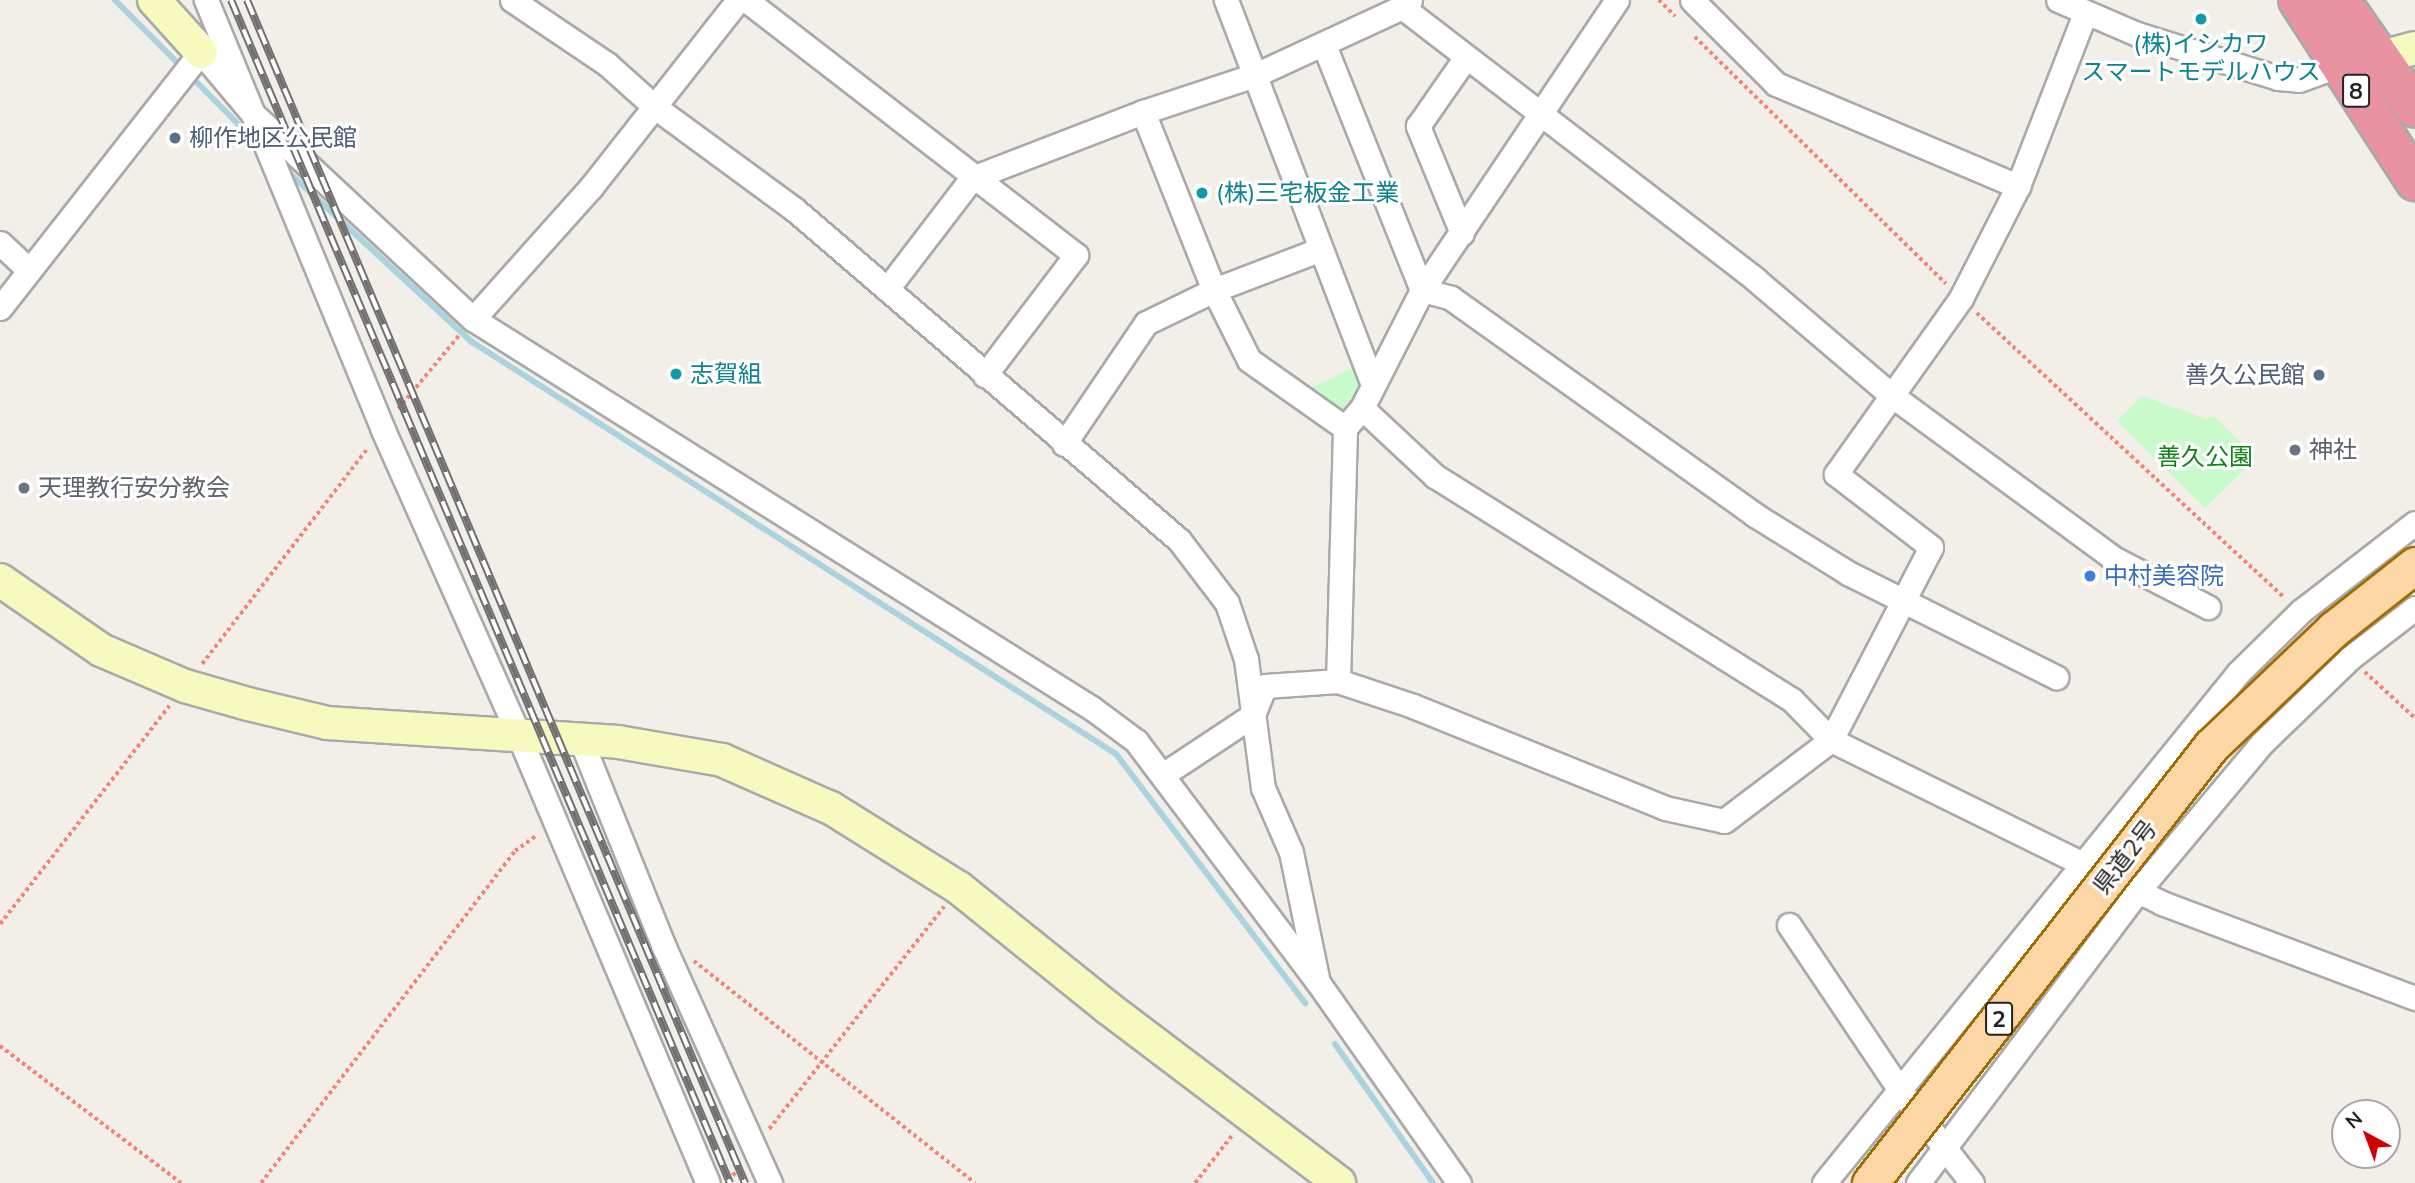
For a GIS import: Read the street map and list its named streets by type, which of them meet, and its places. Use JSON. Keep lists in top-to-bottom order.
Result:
{
  "streets": {
    "highway": ["8"],
    "main road": ["県道2号", "2"]
  },
  "parks": ["善久公園"],
  "places": [
    "(株)イシカワ スマートモデルハウス",
    "柳作地区公民館",
    "(株)三宅板金工業",
    "志賀組",
    "善久公民館",
    "神社",
    "天理教行安分教会",
    "中村美容院"
  ],
  "north": "top left"
}
